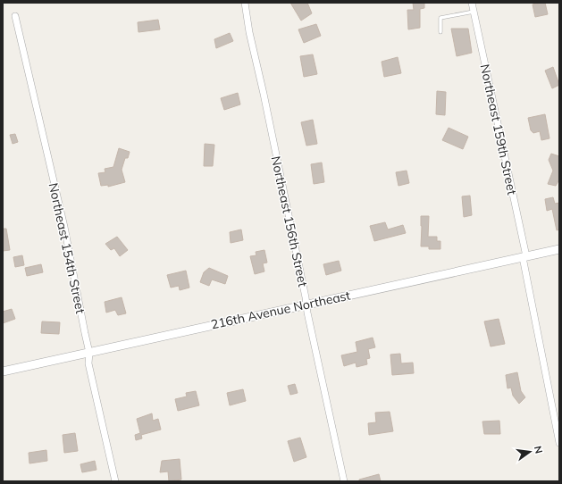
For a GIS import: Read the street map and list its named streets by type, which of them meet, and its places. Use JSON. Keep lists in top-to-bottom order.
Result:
{
  "streets": {
    "street": [
      "Northeast 159th Street",
      "Northeast 156th Street",
      "Northeast 154th Street",
      "216th Avenue Northeast"
    ]
  },
  "crossings": [
    ["Northeast 159th Street", "216th Avenue Northeast"],
    ["Northeast 156th Street", "216th Avenue Northeast"],
    ["Northeast 154th Street", "216th Avenue Northeast"]
  ],
  "north": "right"
}
